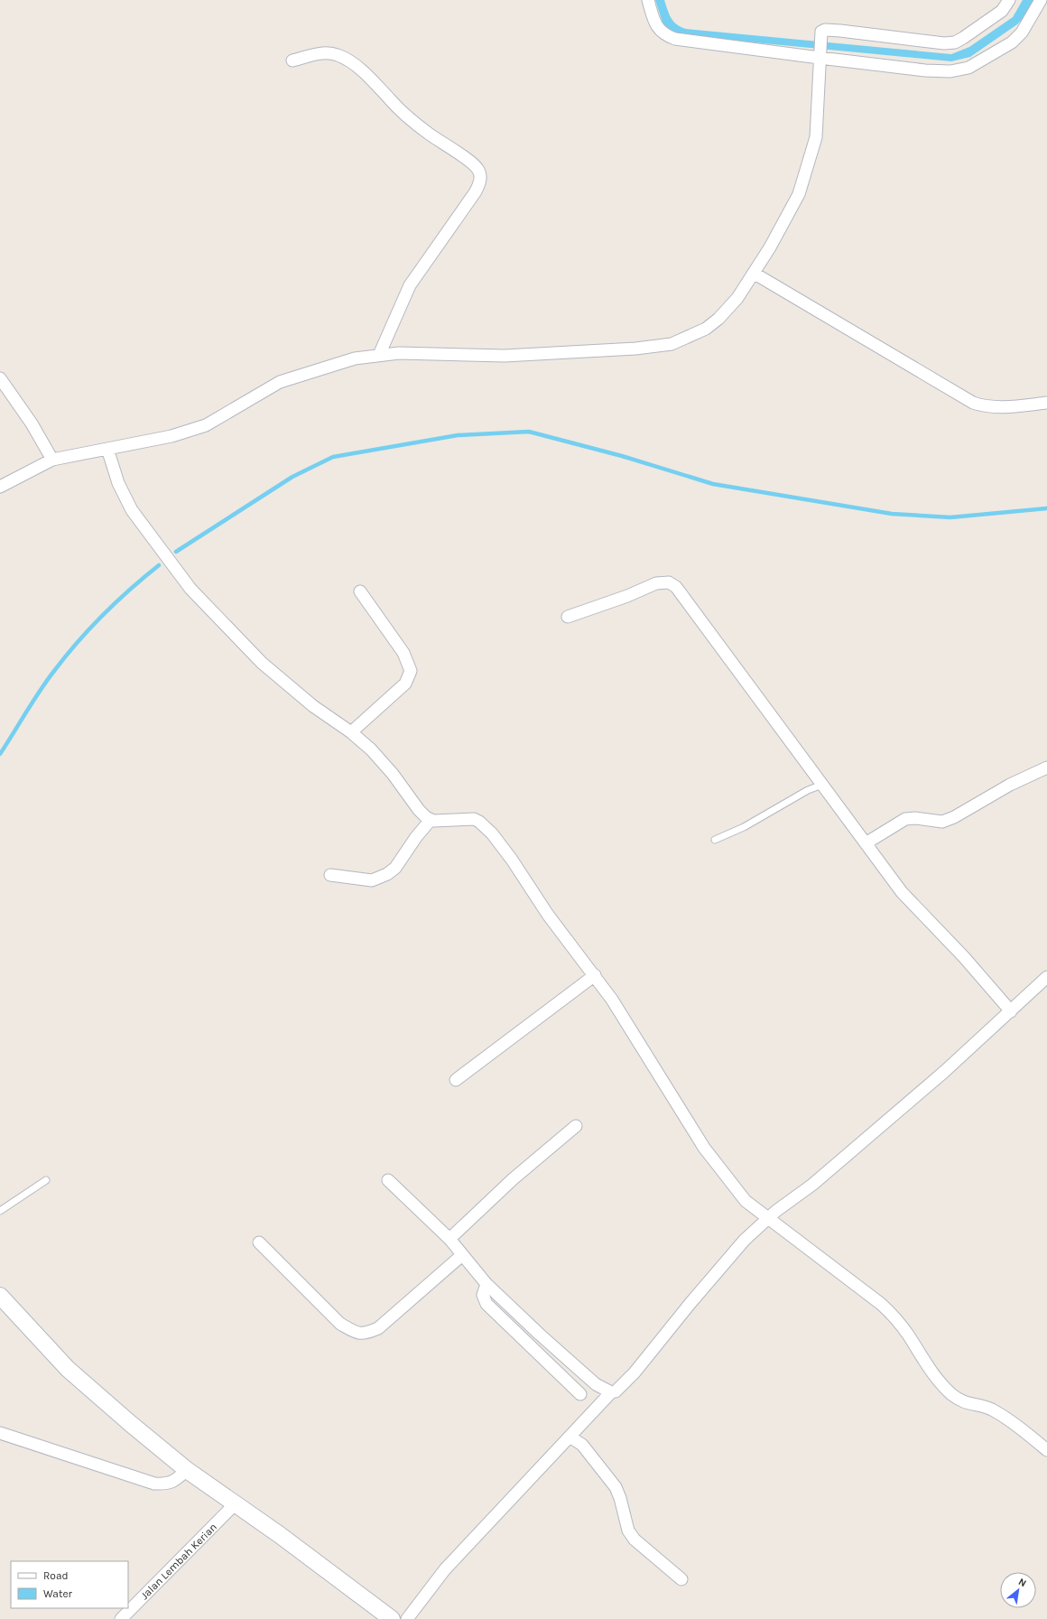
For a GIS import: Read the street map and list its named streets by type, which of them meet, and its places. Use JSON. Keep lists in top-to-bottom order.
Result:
{
  "streets": {
    "street": ["Jalan Lembah Kerian"]
  },
  "legend": ["Road", "Water"],
  "north": "top right"
}
